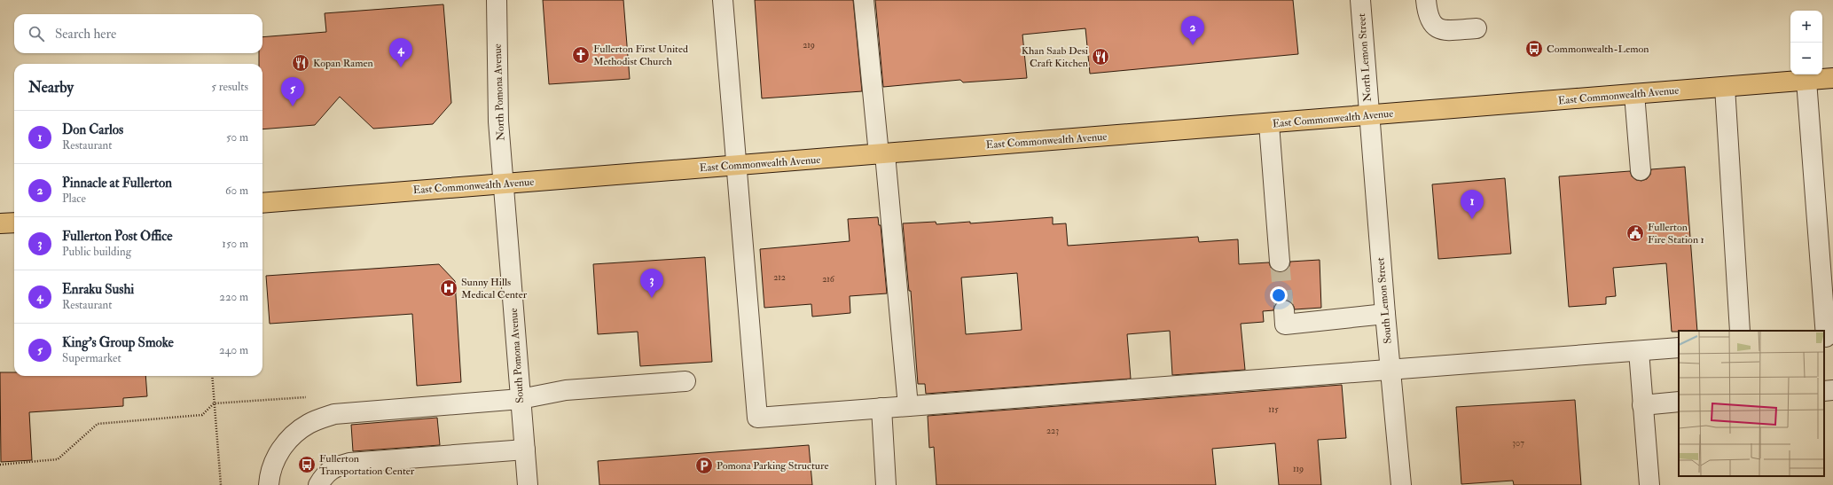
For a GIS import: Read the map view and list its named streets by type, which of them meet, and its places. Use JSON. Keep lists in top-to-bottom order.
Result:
{
  "streets": {
    "main road": ["East Commonwealth Avenue"],
    "street": [
      "North Lemon Street",
      "North Pomona Avenue",
      "South Lemon Street",
      "South Pomona Avenue"
    ]
  },
  "crossings": [
    ["North Lemon Street", "East Commonwealth Avenue"],
    ["North Lemon Street", "South Lemon Street"],
    ["North Pomona Avenue", "East Commonwealth Avenue"],
    ["North Pomona Avenue", "South Pomona Avenue"],
    ["East Commonwealth Avenue", "South Lemon Street"],
    ["East Commonwealth Avenue", "South Pomona Avenue"]
  ],
  "places": {
    "bus stop": ["Commonwealth-Lemon", "Fullerton Transportation Center"],
    "church": ["Fullerton First United Methodist Church"],
    "restaurant": ["Khan Saab Desi Craft Kitchen", "Kopan Ramen"],
    "public building": ["Fullerton Fire Station 1"],
    "hospital": ["Sunny Hills Medical Center"],
    "parking": ["Pomona Parking Structure"]
  },
  "house_numbers": [
    "219",
    "212",
    "216",
    "115",
    "223",
    "307",
    "119"
  ],
  "page": {
    "map_buttons": ["+", "−"],
    "search": "Search here",
    "pins": [
      "2",
      "4",
      "5",
      "1",
      "3"
    ],
    "heading": ["Nearby", "5 results"],
    "list": [
      {
        "mark": "1",
        "name": "Don Carlos",
        "note": "Restaurant",
        "value": "50 m"
      },
      {
        "mark": "2",
        "name": "Pinnacle at Fullerton",
        "note": "Place",
        "value": "60 m"
      },
      {
        "mark": "3",
        "name": "Fullerton Post Office",
        "note": "Public building",
        "value": "150 m"
      },
      {
        "mark": "4",
        "name": "Enraku Sushi",
        "note": "Restaurant",
        "value": "220 m"
      },
      {
        "mark": "5",
        "name": "King's Group Smoke",
        "note": "Supermarket",
        "value": "240 m"
      }
    ]
  }
}
